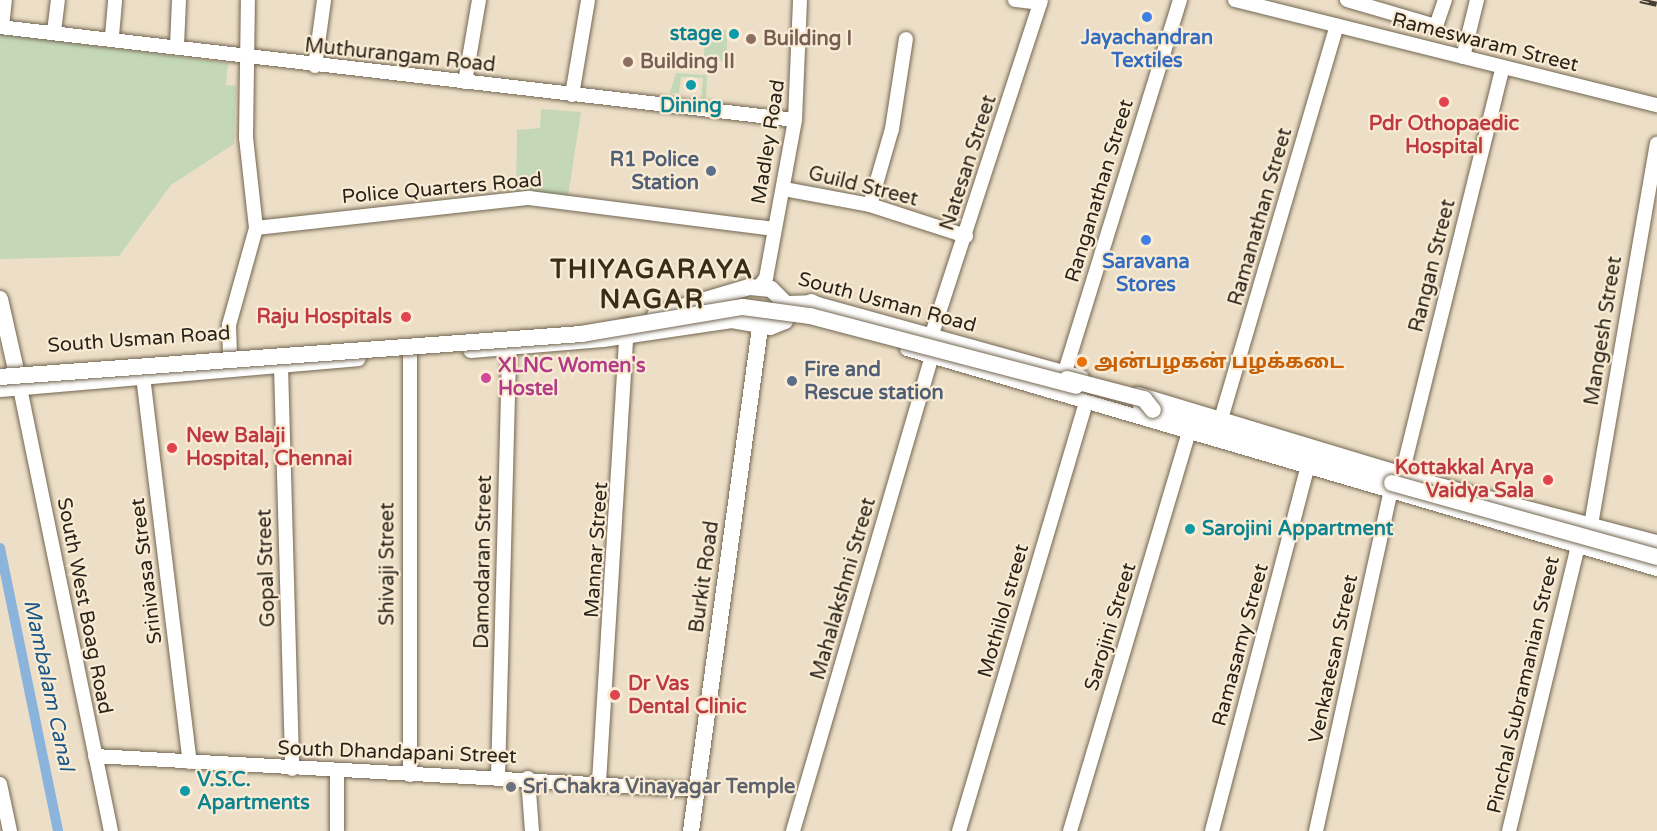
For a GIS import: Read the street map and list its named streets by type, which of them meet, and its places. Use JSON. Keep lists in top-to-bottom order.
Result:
{
  "streets": {
    "main road": ["South Usman Road", "Burkit Road"],
    "street": [
      "Rameswaram Street",
      "Muthurangam Road",
      "Madley Road",
      "Natesan Street",
      "Guild Street",
      "Police Quarters Road",
      "Ranganathan Street",
      "Ramanathan Street",
      "Rangan Street",
      "Mangesh Street",
      "Mannar Street",
      "Damodaran Street",
      "Shivaji Street",
      "Gopal Street",
      "Srinivasa Street",
      "Mahalakshmi Street",
      "South West Boag Road",
      "Mothilol street",
      "Sarojini Street",
      "Ramasamy Street",
      "Venkatesan Street",
      "Pinchal Subramanian Street",
      "South Dhandapani Street"
    ]
  },
  "crossings": [
    ["Rameswaram Street", "Ramanathan Street"],
    ["Rameswaram Street", "Rangan Street"],
    ["Muthurangam Road", "Madley Road"],
    ["Madley Road", "Guild Street"],
    ["Madley Road", "Police Quarters Road"],
    ["Madley Road", "South Usman Road"],
    ["Natesan Street", "Guild Street"],
    ["Natesan Street", "South Usman Road"],
    ["Ranganathan Street", "South Usman Road"],
    ["Ramanathan Street", "South Usman Road"],
    ["Rangan Street", "South Usman Road"],
    ["Rangan Street", "Venkatesan Street"],
    ["South Usman Road", "Mangesh Street"],
    ["South Usman Road", "Mannar Street"],
    ["South Usman Road", "Damodaran Street"],
    ["South Usman Road", "Shivaji Street"],
    ["South Usman Road", "Gopal Street"],
    ["South Usman Road", "Srinivasa Street"],
    ["South Usman Road", "Burkit Road"],
    ["South Usman Road", "Mahalakshmi Street"],
    ["South Usman Road", "South West Boag Road"],
    ["South Usman Road", "Mothilol street"],
    ["South Usman Road", "Sarojini Street"],
    ["South Usman Road", "Ramasamy Street"],
    ["South Usman Road", "Venkatesan Street"],
    ["South Usman Road", "Pinchal Subramanian Street"],
    ["Mangesh Street", "Pinchal Subramanian Street"],
    ["Mannar Street", "South Dhandapani Street"],
    ["Damodaran Street", "South Dhandapani Street"],
    ["Shivaji Street", "South Dhandapani Street"],
    ["Gopal Street", "South Dhandapani Street"],
    ["Srinivasa Street", "South Dhandapani Street"],
    ["Burkit Road", "South Dhandapani Street"],
    ["South West Boag Road", "South Dhandapani Street"]
  ],
  "districts": ["THIYAGARAYA NAGAR"],
  "water": ["Mambalam Canal"],
  "places": [
    "Jayachandran Textiles",
    "stage",
    "Building I",
    "Building II",
    "Dining",
    "Pdr Othopaedic Hospital",
    "R1 Police Station",
    "Saravana Stores",
    "Raju Hospitals",
    "அன்பழகன் பழக்கடை",
    "XLNC Women's Hostel",
    "Fire and Rescue station",
    "New Balaji Hospital, Chennai",
    "Kottakkal Arya Vaidya Sala",
    "Sarojini Appartment",
    "Dr Vas Dental Clinic",
    "Sri Chakra Vinayagar Temple",
    "V.S.C. Apartments"
  ]
}
